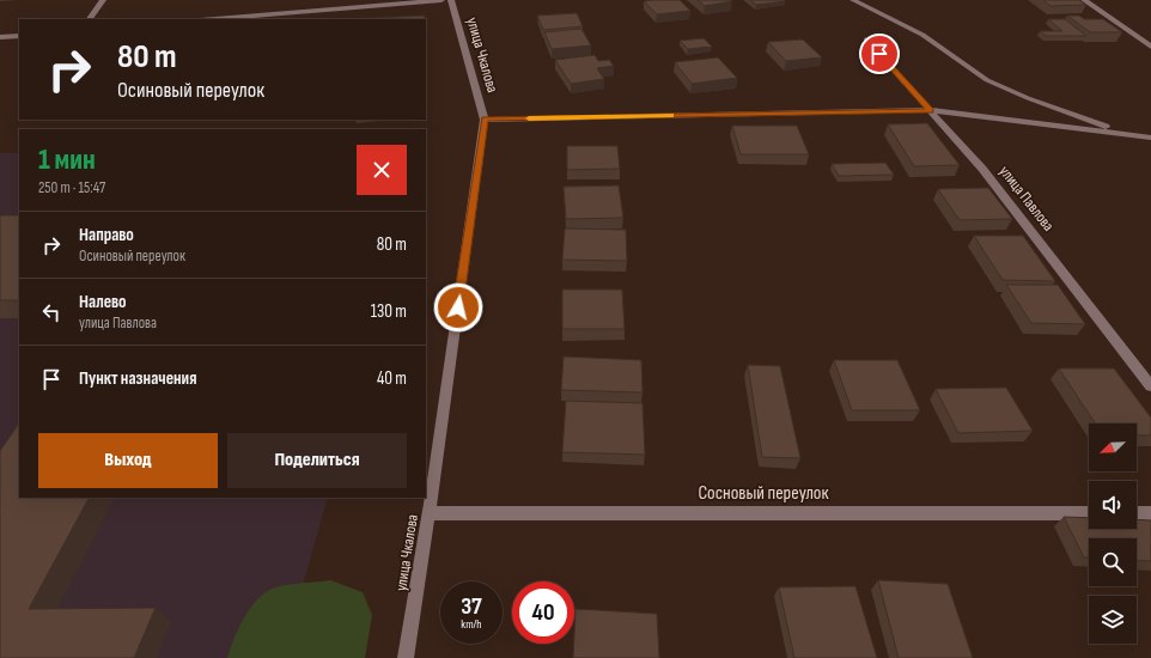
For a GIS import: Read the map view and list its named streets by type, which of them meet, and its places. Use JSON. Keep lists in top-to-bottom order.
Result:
{
  "streets": {
    "street": ["улица Чкалова", "улица Павлова", "Сосновый переулок"]
  },
  "crossings": [
    ["улица Чкалова", "Сосновый переулок"]
  ],
  "north": "bottom left",
  "page": {
    "turn": ["80 m", "Осиновый переулок"],
    "heading": ["1 мин", "250 m · 15:47"],
    "list": [
      {
        "name": "Направо",
        "note": "Осиновый переулок",
        "value": "80 m"
      },
      {
        "name": "Налево",
        "note": "улица Павлова",
        "value": "130 m"
      },
      {
        "name": "Пункт назначения",
        "value": "40 m"
      }
    ],
    "buttons": ["Выход", "Поделиться"],
    "speed": "37 km/h",
    "limit": "40"
  }
}
